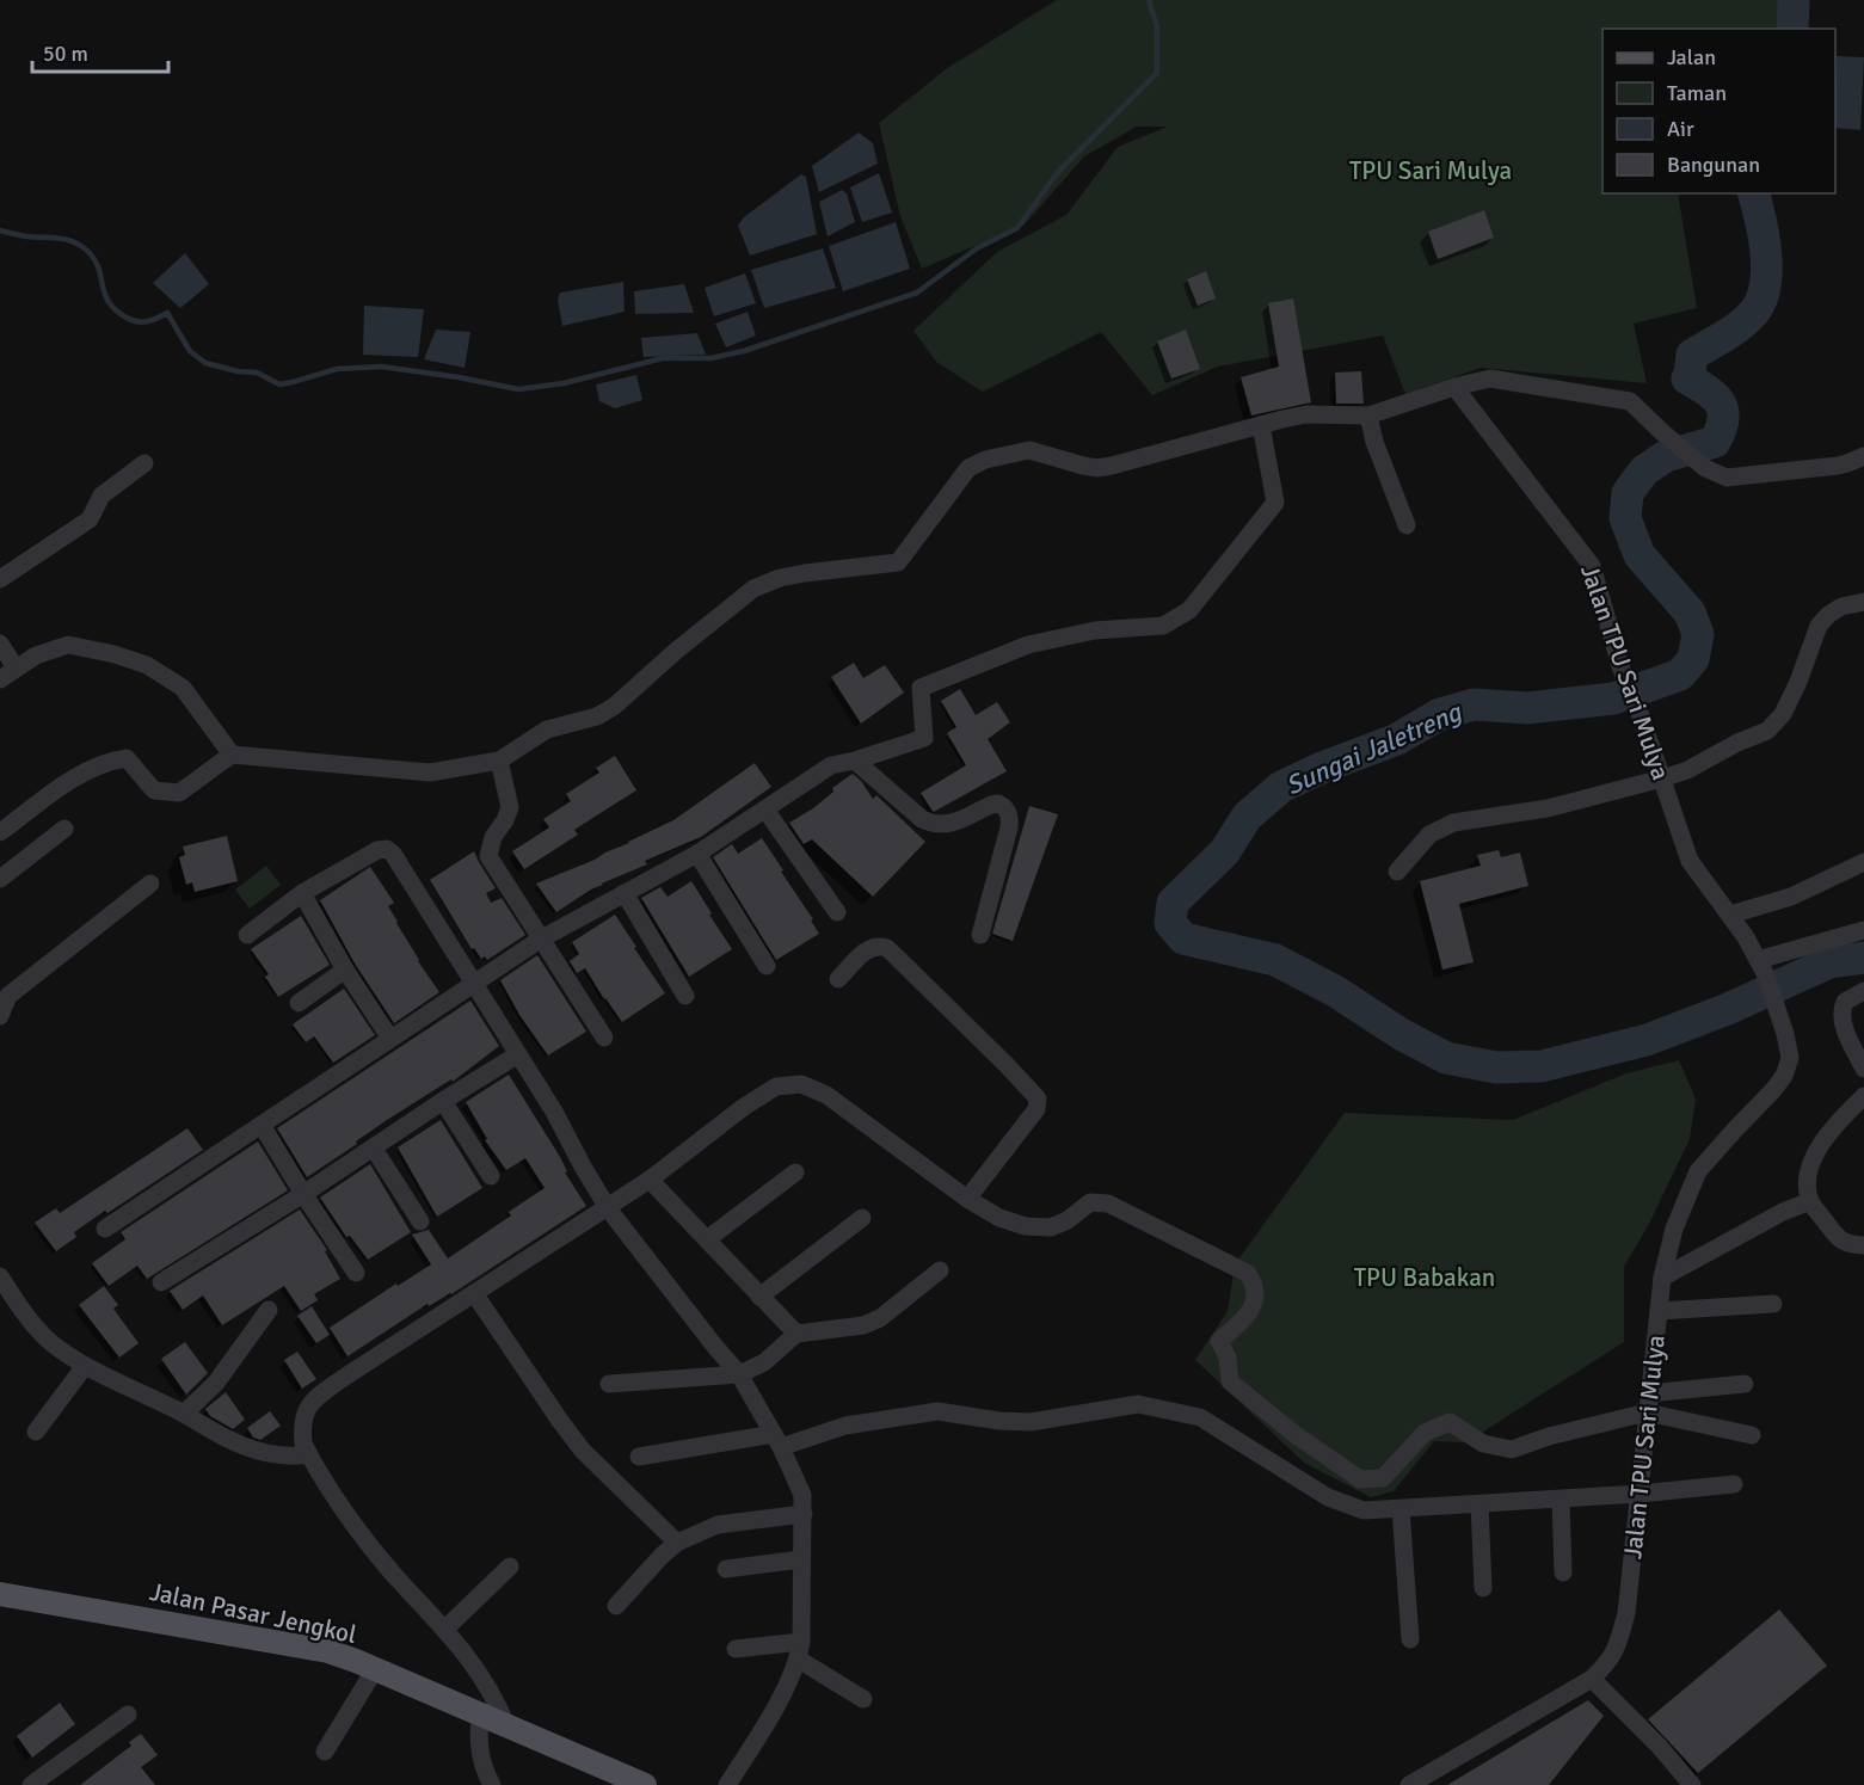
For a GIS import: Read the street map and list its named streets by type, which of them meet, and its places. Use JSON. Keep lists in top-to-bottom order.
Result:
{
  "streets": {
    "main road": ["Jalan Pasar Jengkol"],
    "street": ["Jalan TPU Sari Mulya"]
  },
  "water": ["Sungai Jaletreng"],
  "parks": ["TPU Sari Mulya", "TPU Babakan"],
  "legend": [
    "Jalan",
    "Taman",
    "Air",
    "Bangunan"
  ],
  "scale_bar": "50 m"
}
